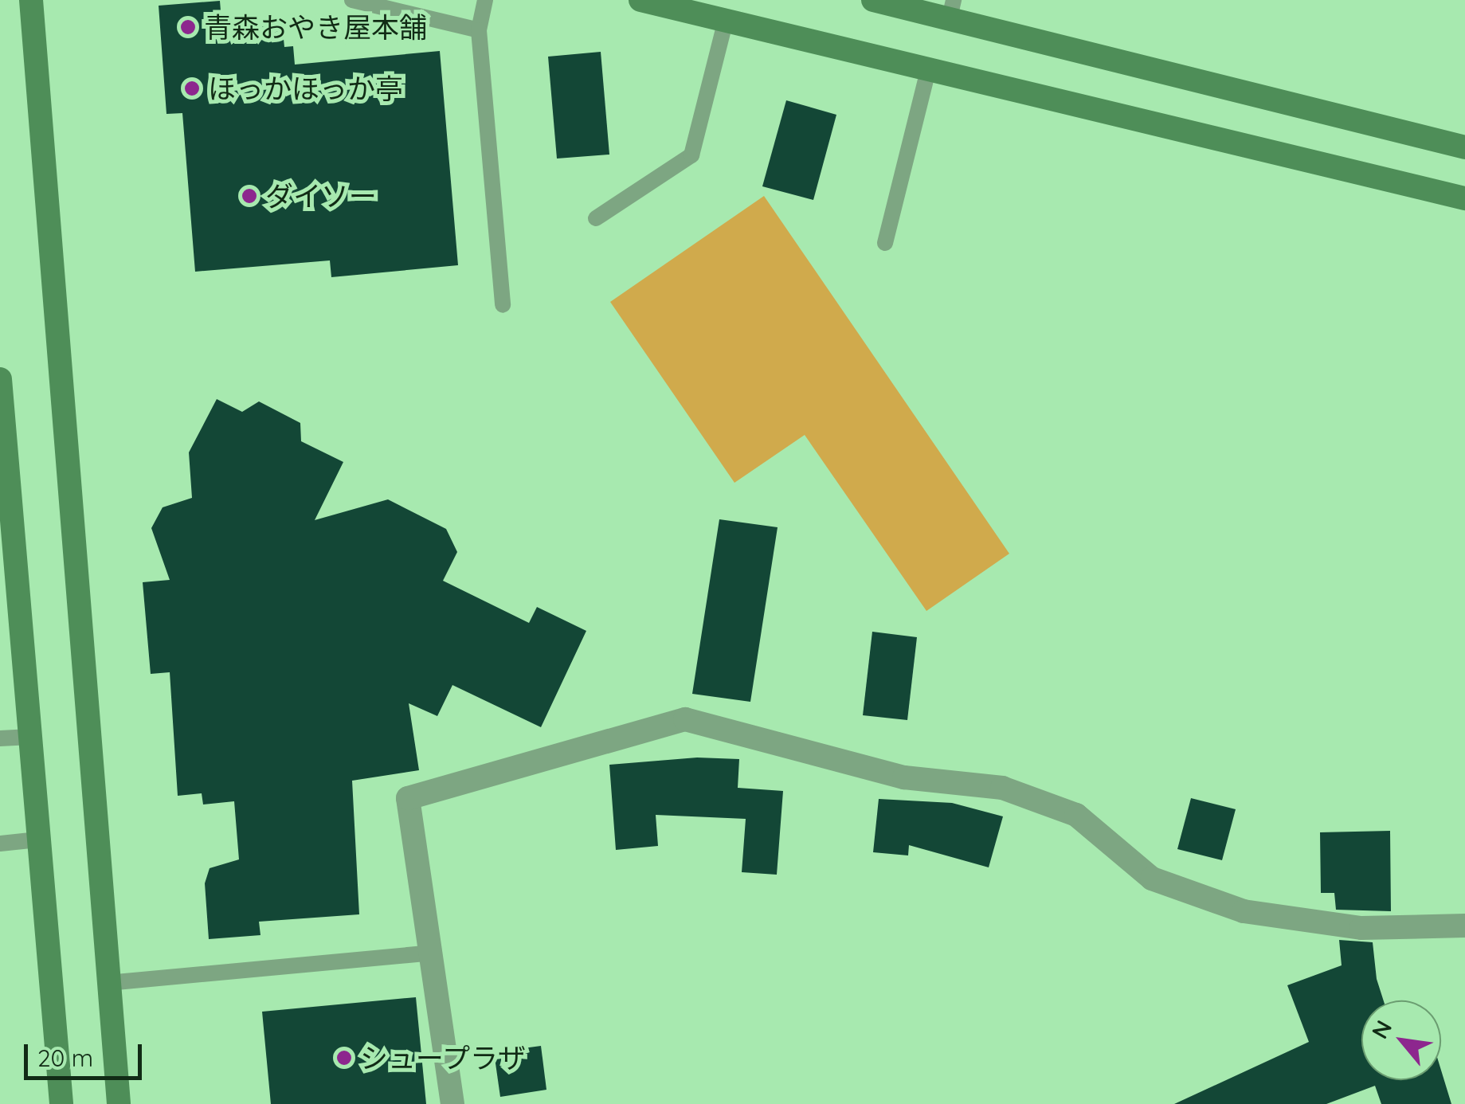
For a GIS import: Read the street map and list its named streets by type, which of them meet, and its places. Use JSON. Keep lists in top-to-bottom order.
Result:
{
  "places": [
    "青森おやき屋本舗",
    "ほっかほっか亭",
    "ダイソー",
    "シュープラザ"
  ],
  "scale_bar": "20 m",
  "north": "top left"
}
